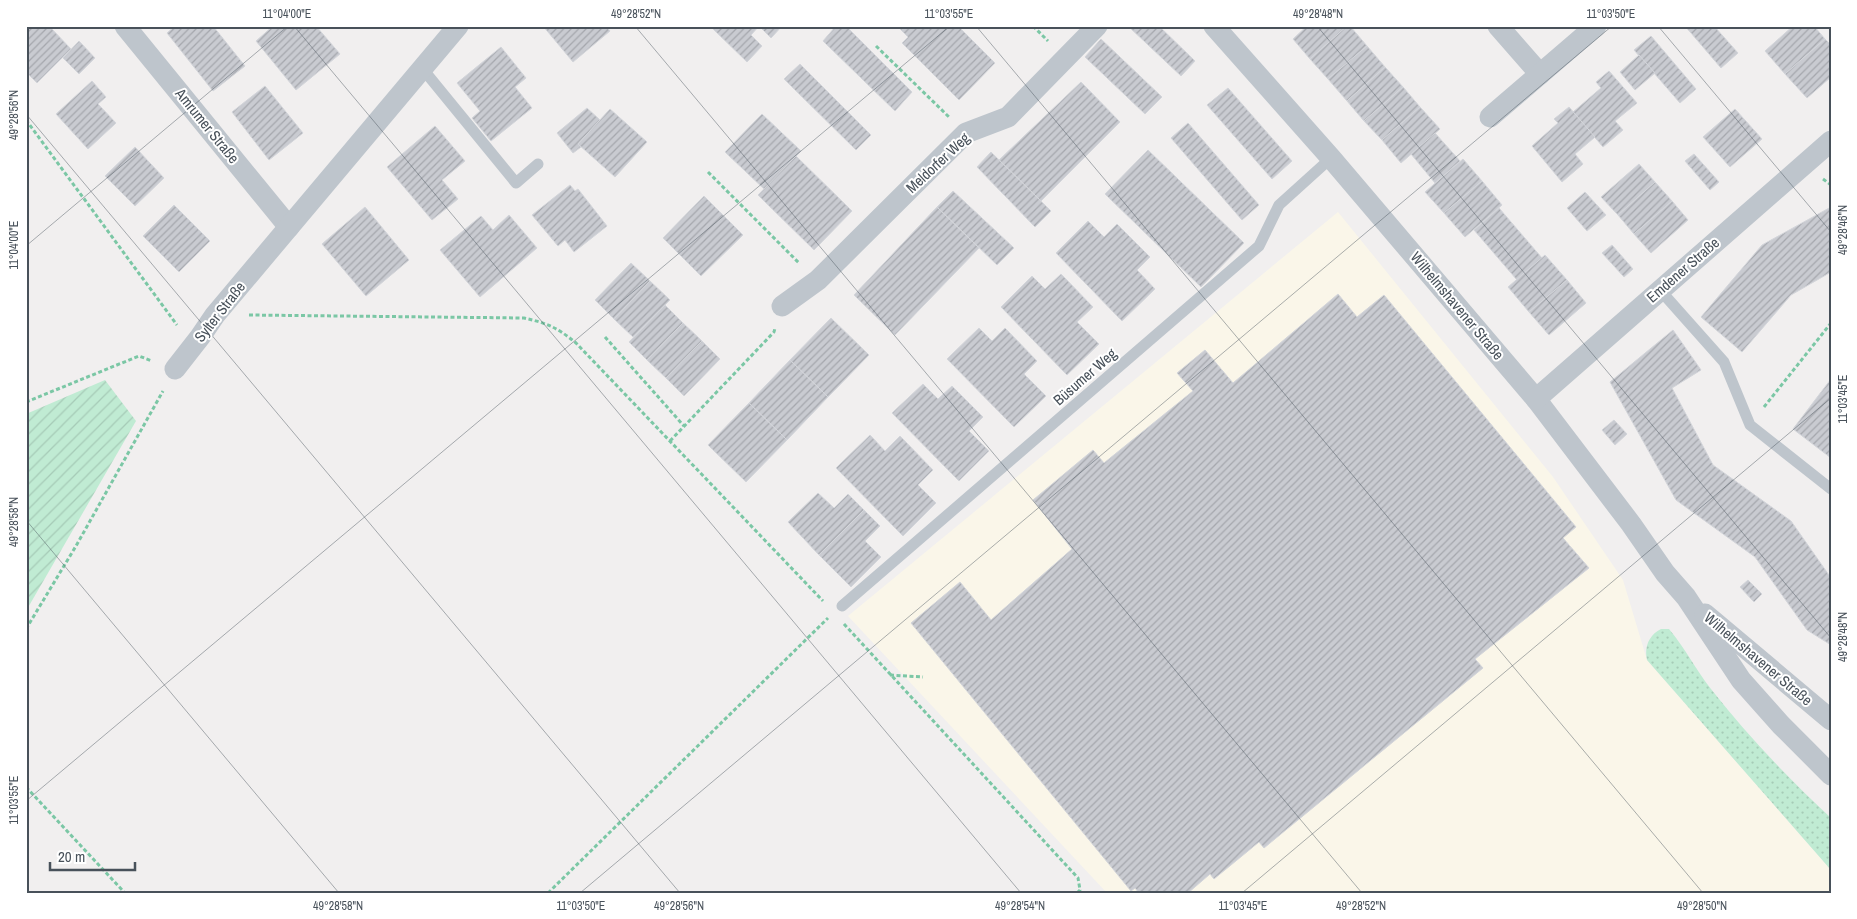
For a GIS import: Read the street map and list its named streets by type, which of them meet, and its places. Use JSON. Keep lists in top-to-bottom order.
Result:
{
  "streets": {
    "street": [
      "Amrumer Straße",
      "Meldorfer Weg",
      "Emdener Straße",
      "Wilhelmshavener Straße",
      "Sylter Straße"
    ],
    "lane": ["Büsumer Weg"]
  },
  "crossings": [
    ["Amrumer Straße", "Sylter Straße"],
    ["Emdener Straße", "Wilhelmshavener Straße"],
    ["Wilhelmshavener Straße", "Büsumer Weg"]
  ],
  "scale_bar": "20 m",
  "coordinates": [
    "11°04'00\"E",
    "49°28'52\"N",
    "11°03'55\"E",
    "49°28'48\"N",
    "11°03'50\"E",
    "49°28'56\"N",
    "49°28'46\"N",
    "11°03'45\"E",
    "49°28'58\"N",
    "49°28'54\"N",
    "49°28'50\"N"
  ]
}
